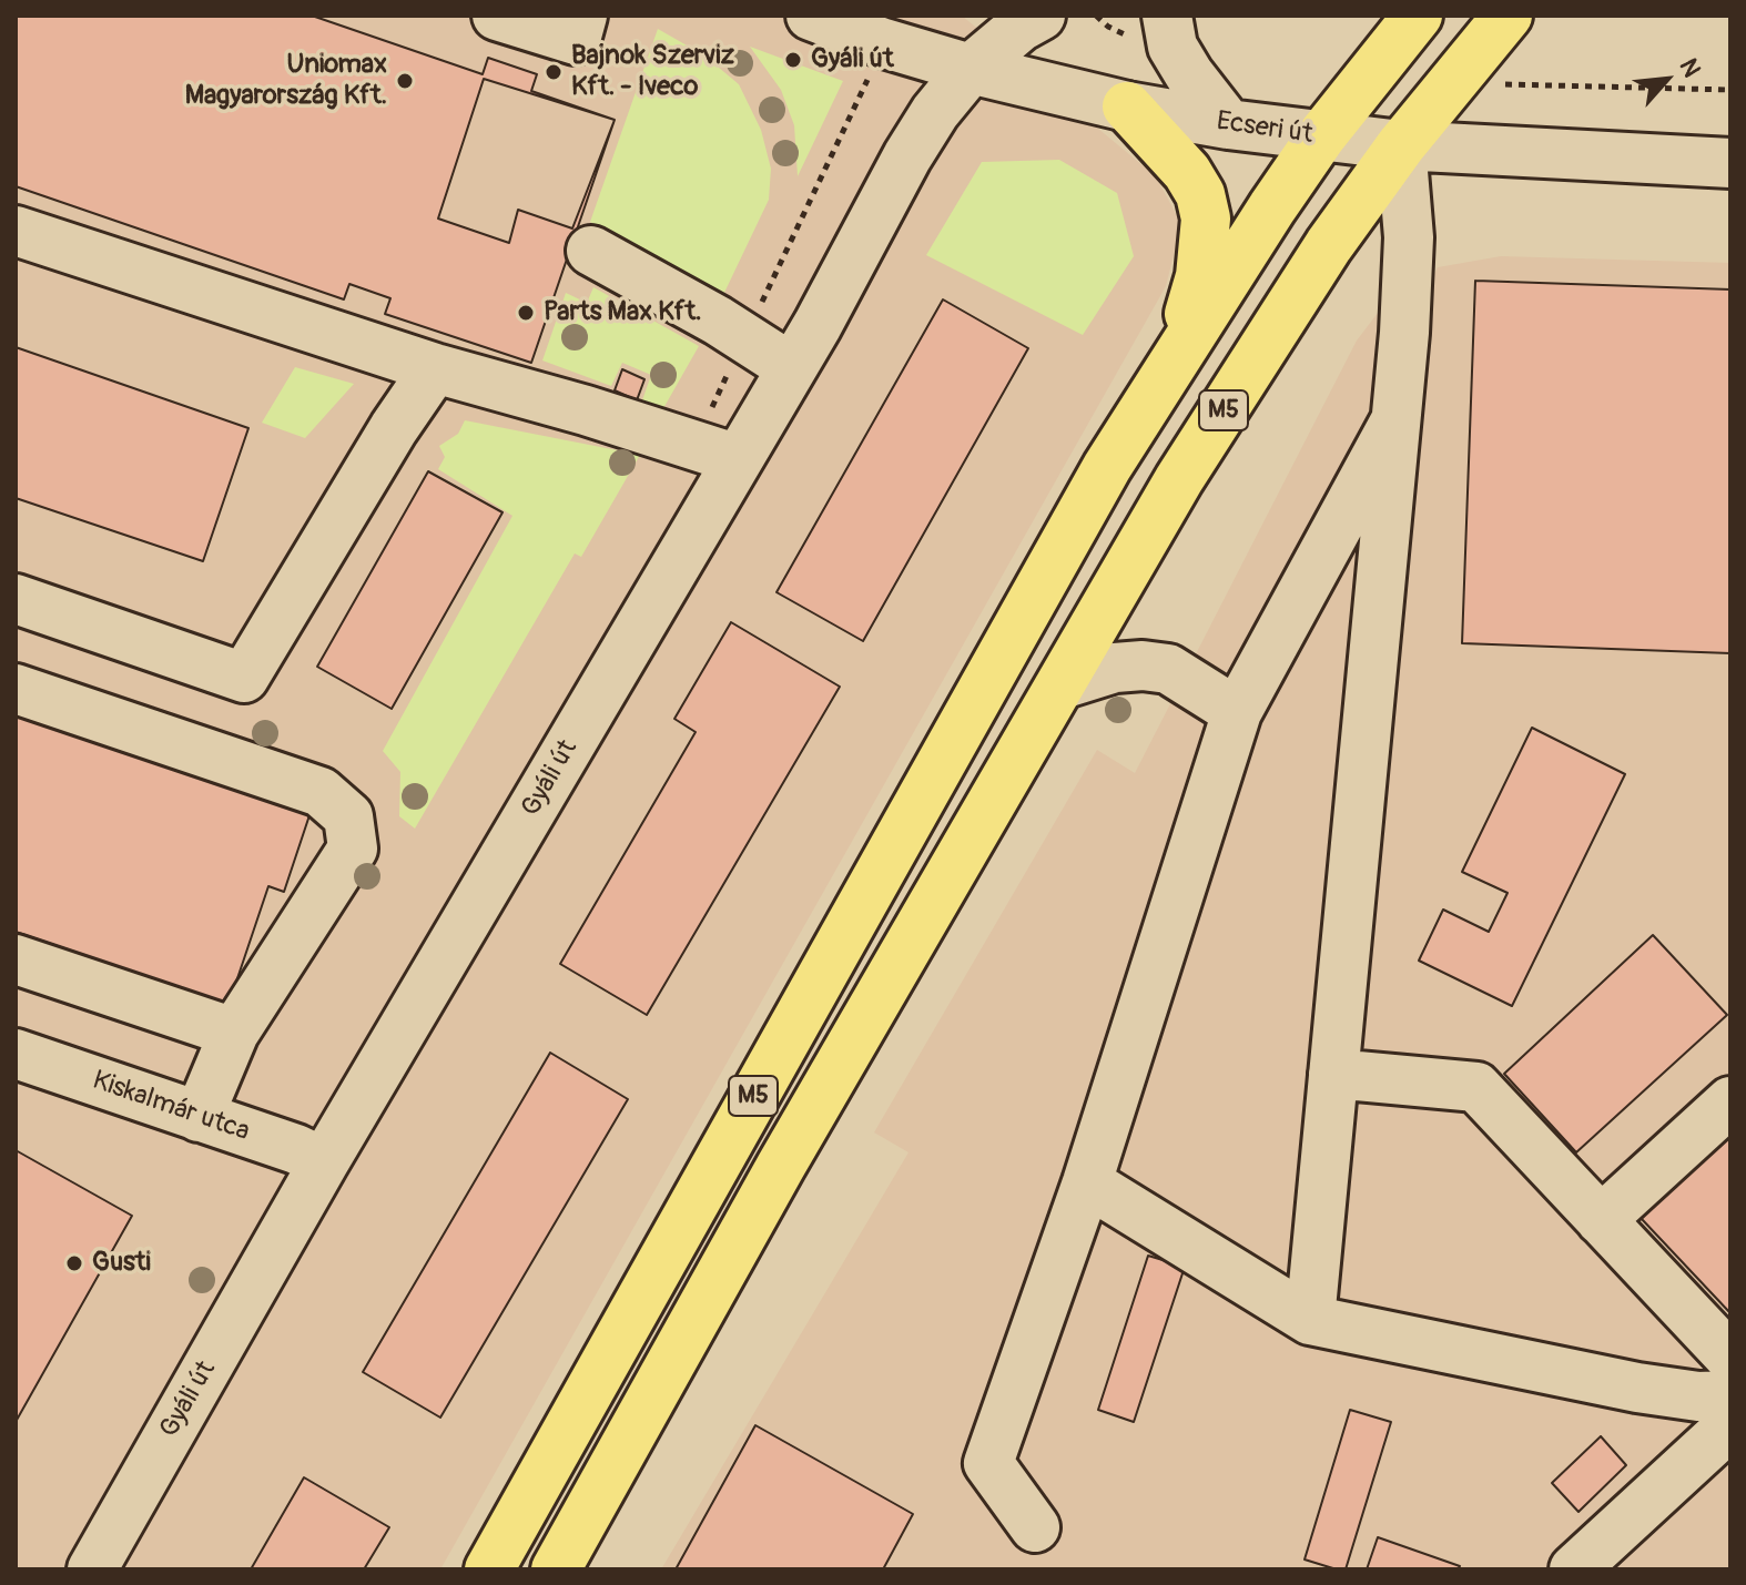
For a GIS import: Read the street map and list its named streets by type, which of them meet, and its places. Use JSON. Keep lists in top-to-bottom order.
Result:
{
  "streets": {
    "main road": ["M5"],
    "street": ["Ecseri út", "Gyáli út", "Kiskalmár utca"]
  },
  "crossings": [
    ["Ecseri út", "M5"],
    ["Ecseri út", "Gyáli út"],
    ["Gyáli út", "Kiskalmár utca"]
  ],
  "places": [
    "Gyáli út",
    "Bajnok Szerviz Kft. - Iveco",
    "Uniomax Magyarország Kft.",
    "Parts Max Kft.",
    "Gusti"
  ],
  "north": "top right"
}
